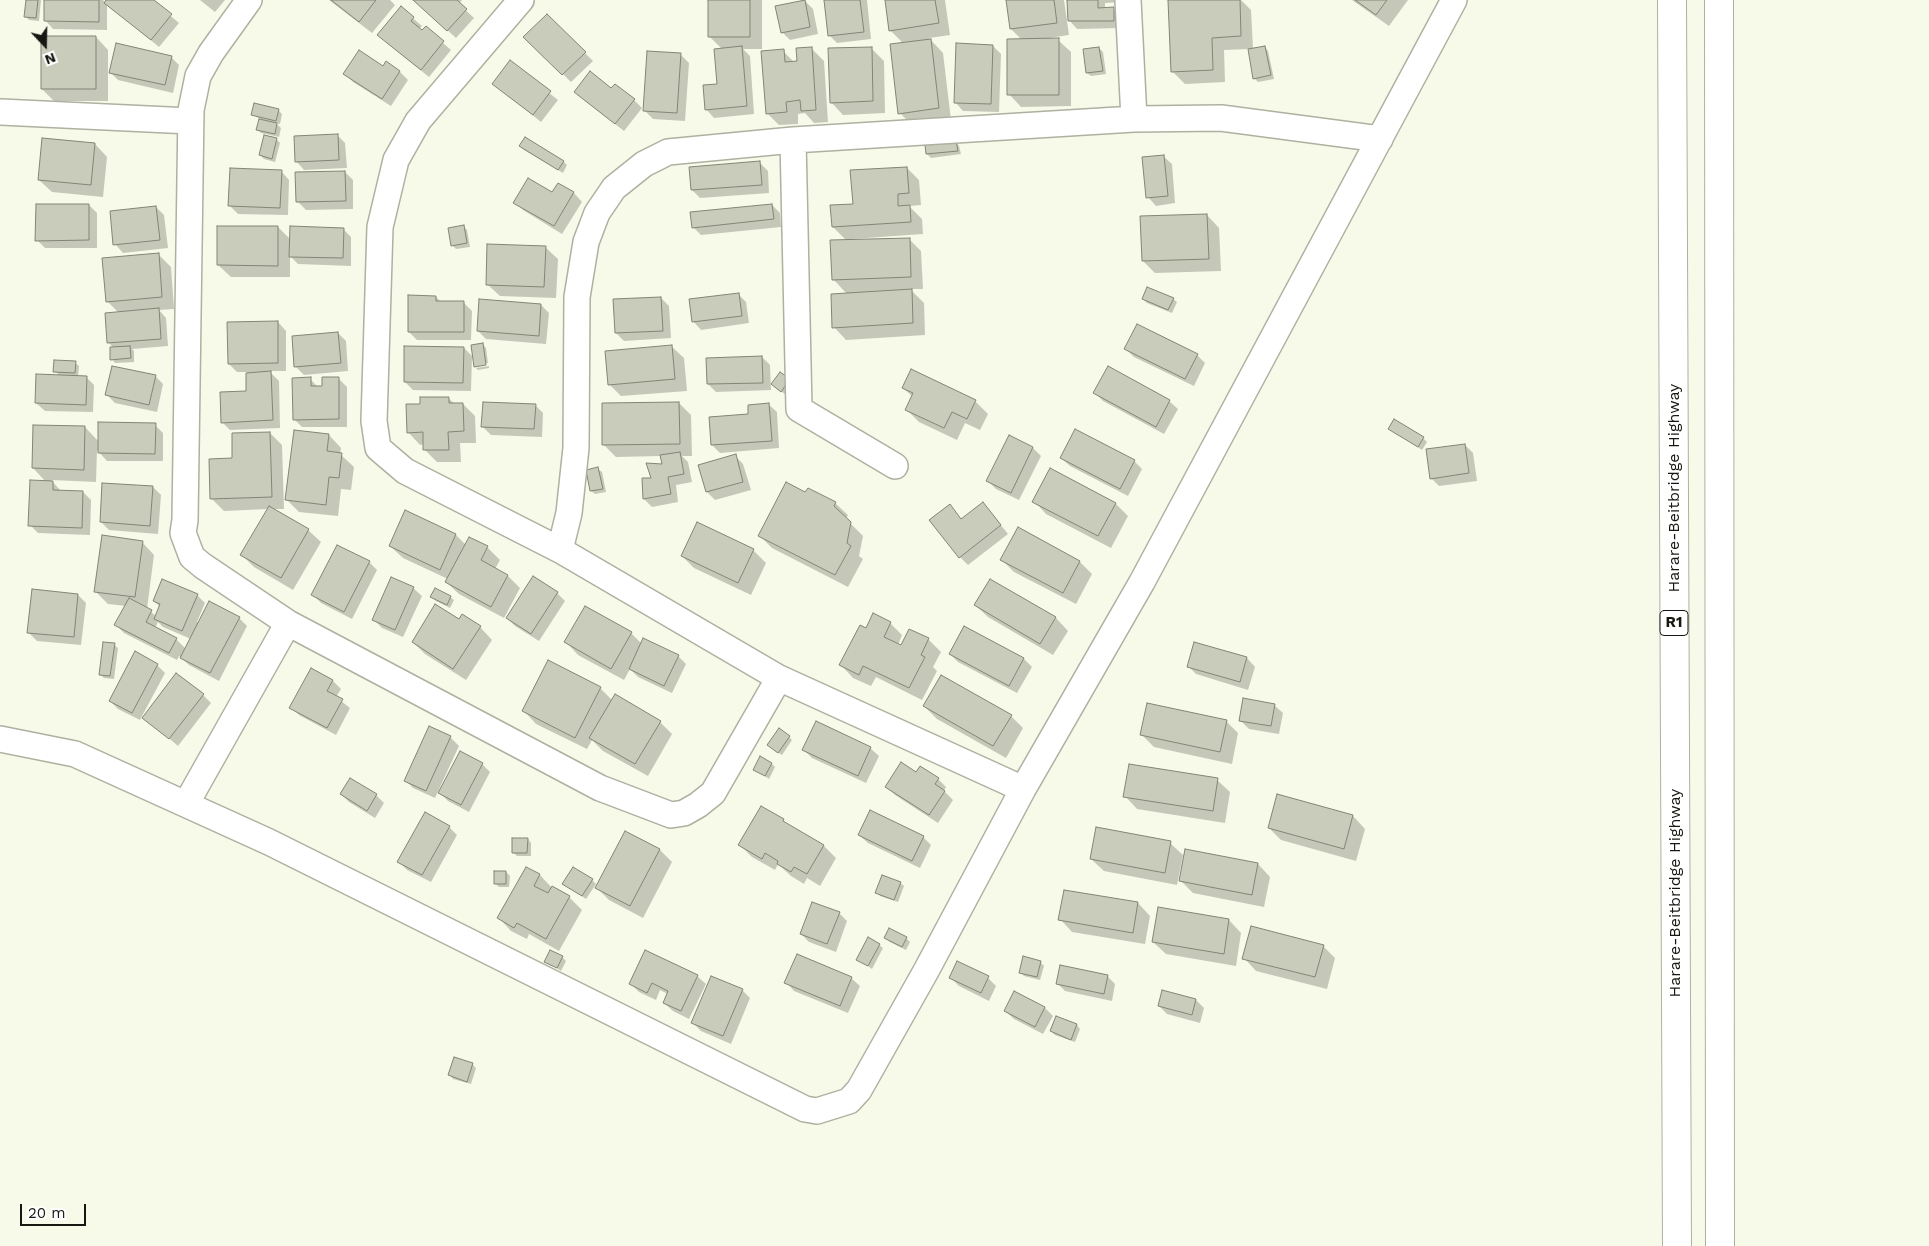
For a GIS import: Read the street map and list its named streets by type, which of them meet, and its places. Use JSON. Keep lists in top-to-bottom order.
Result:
{
  "streets": {
    "highway": ["Harare-Beitbridge Highway", "R1"]
  },
  "scale_bar": "20 m",
  "north": "bottom"
}
